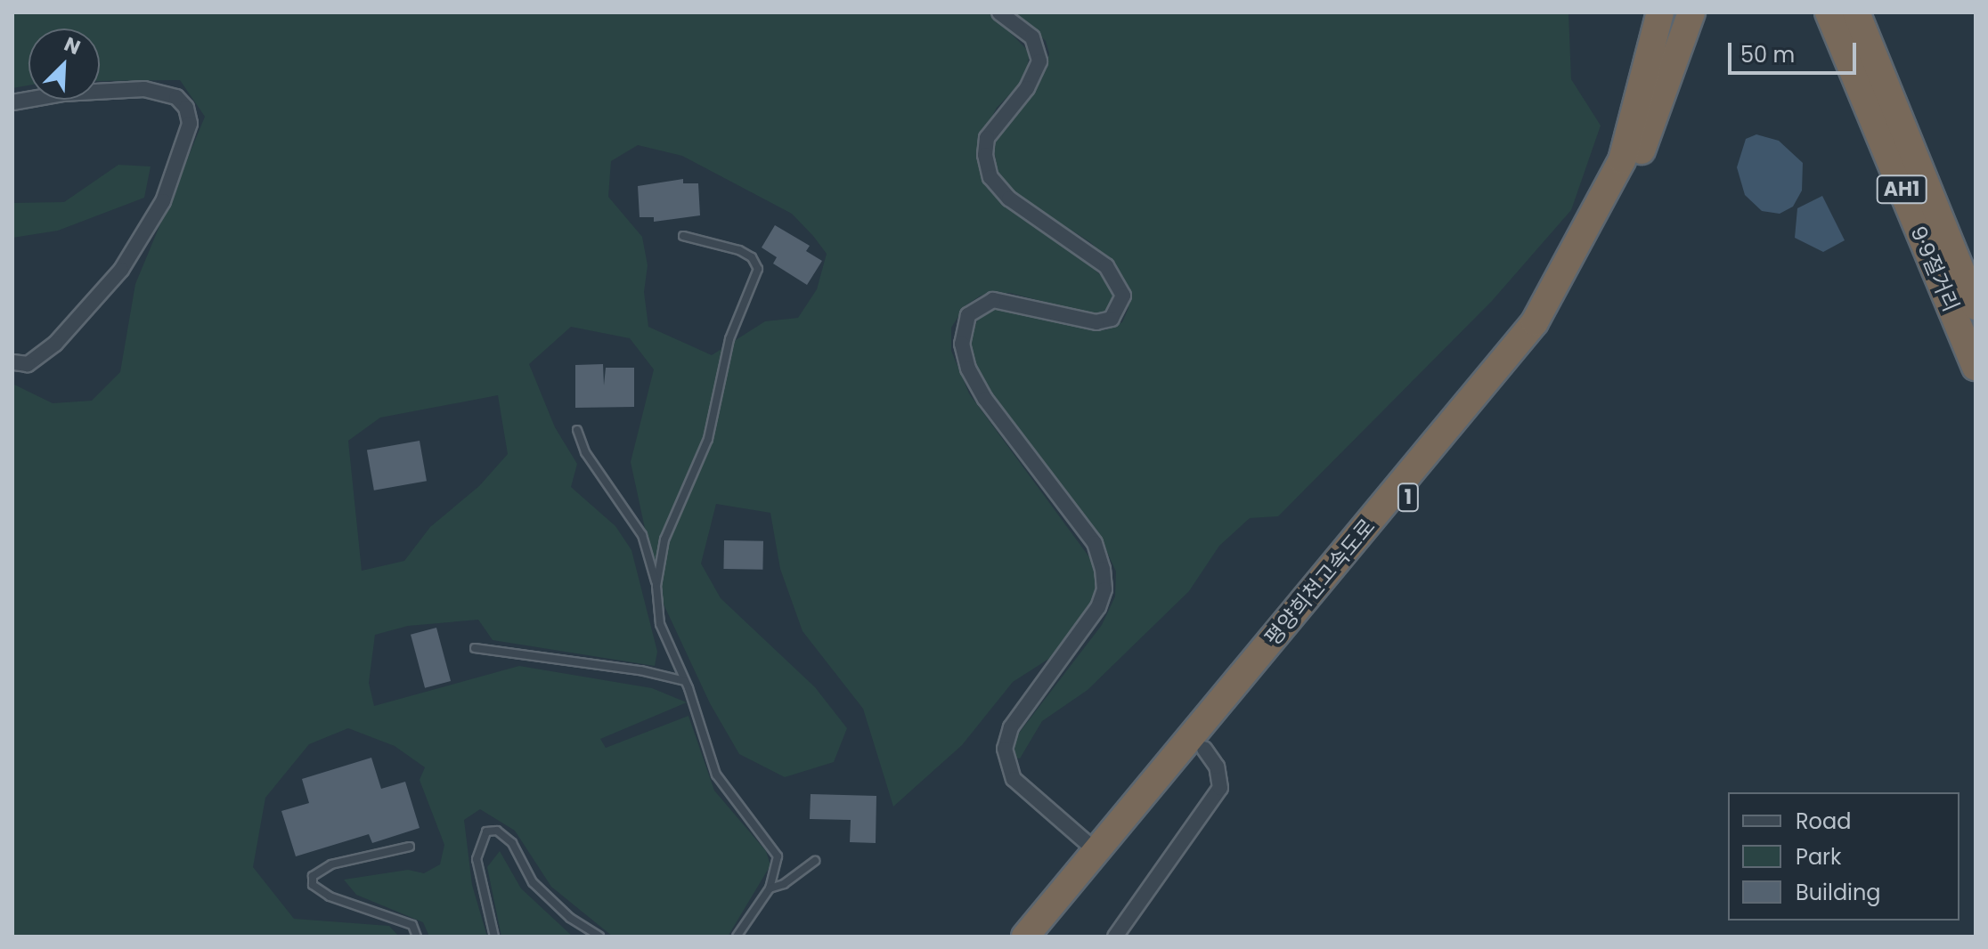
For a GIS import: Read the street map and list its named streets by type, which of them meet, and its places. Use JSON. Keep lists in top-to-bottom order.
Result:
{
  "streets": {
    "highway": [
      "AH1",
      "9·9절거리",
      "1",
      "평양희천고속도로"
    ]
  },
  "legend": ["Road", "Park", "Building"],
  "scale_bar": "50 m",
  "north": "top right"
}
